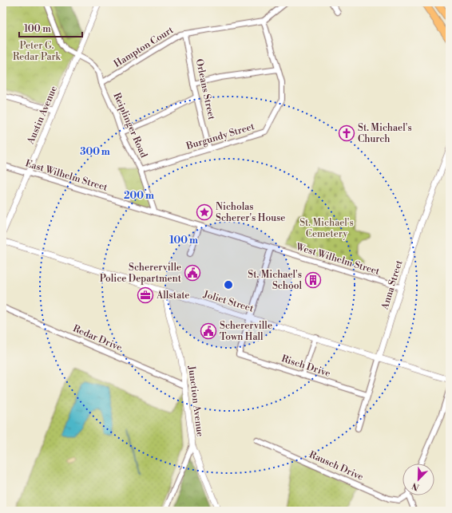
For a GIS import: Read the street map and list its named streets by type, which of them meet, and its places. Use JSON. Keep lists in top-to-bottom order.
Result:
{
  "streets": {
    "street": [
      "Hampton Court",
      "Orleans Street",
      "Austin Avenue",
      "Reiplinger Road",
      "Burgundy Street",
      "East Wilhelm Street",
      "West Wilhelm Street",
      "Anna Street",
      "Joliet Street",
      "Redar Drive",
      "Risch Drive",
      "Junction Avenue",
      "Rausch Drive"
    ]
  },
  "crossings": [
    ["Hampton Court", "Orleans Street"],
    ["Hampton Court", "Reiplinger Road"],
    ["Hampton Court", "Burgundy Street"],
    ["Orleans Street", "Burgundy Street"],
    ["Austin Avenue", "Reiplinger Road"],
    ["Austin Avenue", "East Wilhelm Street"],
    ["Reiplinger Road", "Burgundy Street"],
    ["Reiplinger Road", "East Wilhelm Street"],
    ["East Wilhelm Street", "West Wilhelm Street"],
    ["West Wilhelm Street", "Anna Street"],
    ["Anna Street", "Joliet Street"],
    ["Anna Street", "Risch Drive"],
    ["Joliet Street", "Risch Drive"],
    ["Joliet Street", "Junction Avenue"],
    ["Redar Drive", "Junction Avenue"]
  ],
  "parks": ["Peter G. Redar Park", "St. Michael's Cemetery"],
  "places": {
    "church": ["St. Michael's Church"],
    "place": ["Nicholas Scherer's House"],
    "public building": ["Schererville Police Department", "Schererville Town Hall"],
    "building": ["St. Michael's School"],
    "office": ["Allstate"]
  },
  "scale_bar": "100 m",
  "north": "bottom left",
  "rings": ["300 m", "200 m", "100 m"]
}
